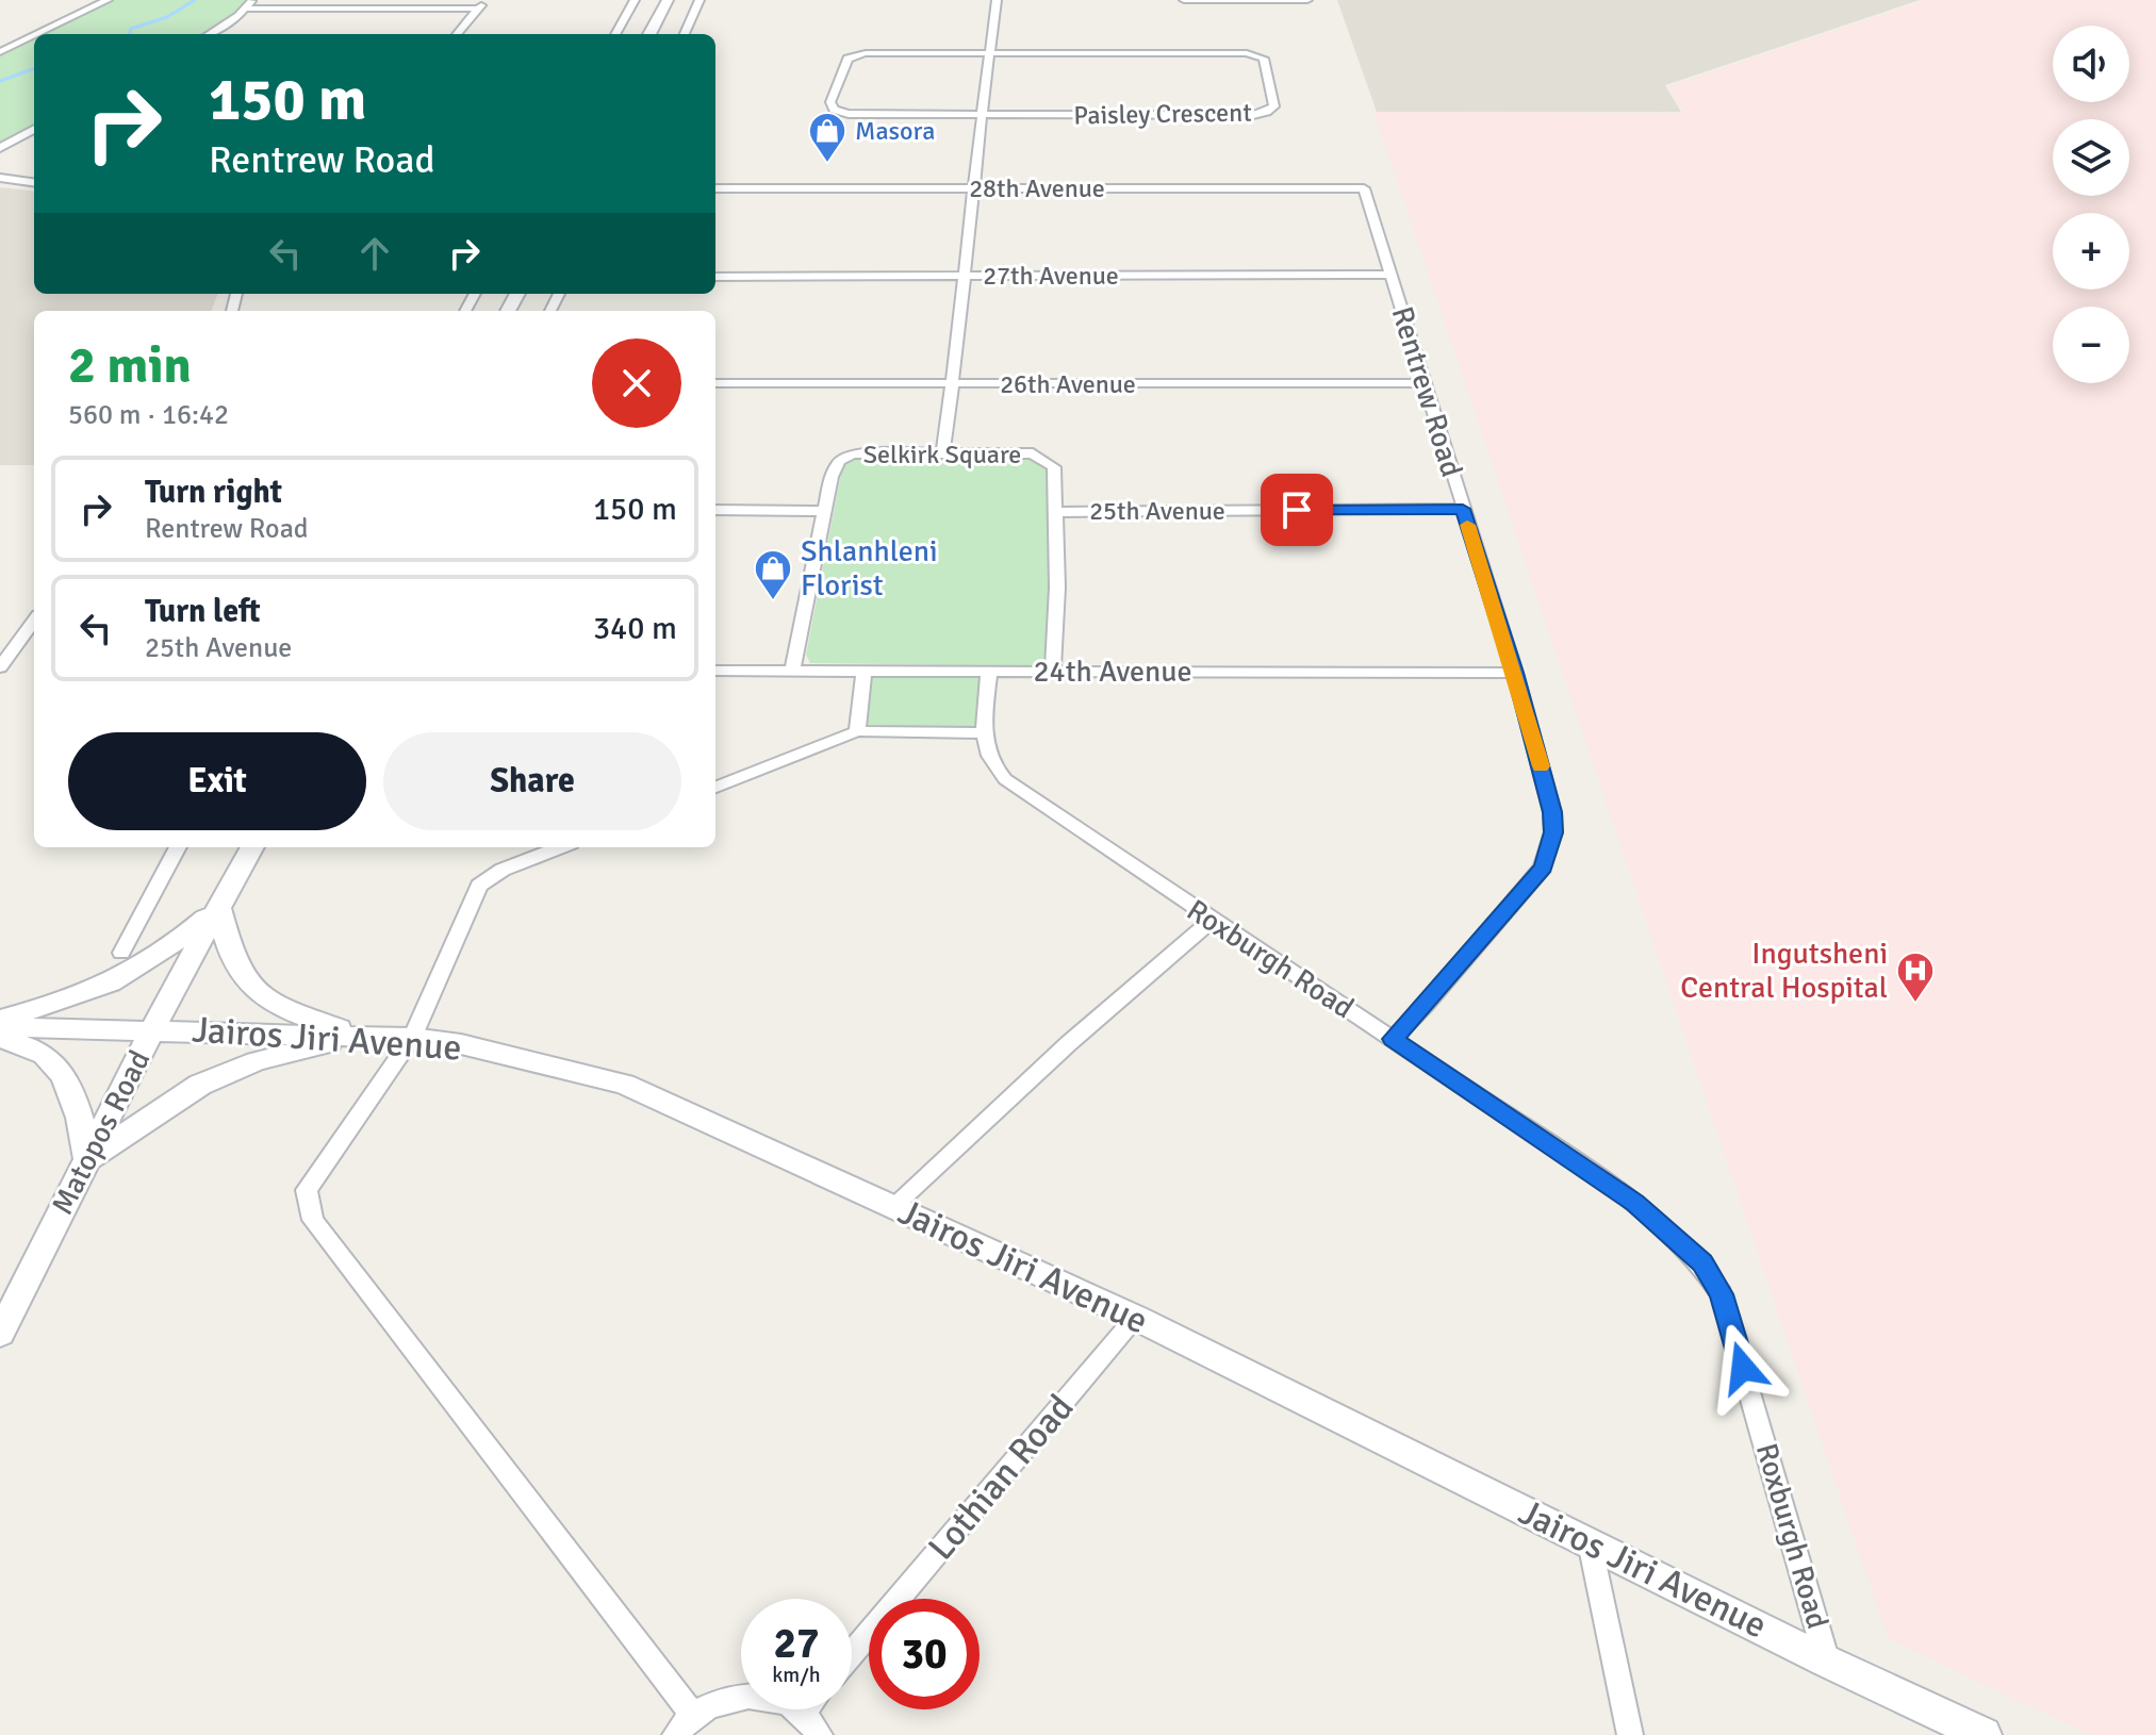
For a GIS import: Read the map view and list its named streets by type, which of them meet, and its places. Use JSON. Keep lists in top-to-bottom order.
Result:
{
  "streets": {
    "main road": ["Jairos Jiri Avenue", "Matopos Road"],
    "street": [
      "Paisley Crescent",
      "28th Avenue",
      "27th Avenue",
      "26th Avenue",
      "Rentrew Road",
      "Selkirk Square",
      "25th Avenue",
      "24th Avenue",
      "Roxburgh Road",
      "Lothian Road"
    ]
  },
  "crossings": [
    ["28th Avenue", "Rentrew Road"],
    ["27th Avenue", "Rentrew Road"],
    ["26th Avenue", "Rentrew Road"],
    ["Rentrew Road", "25th Avenue"],
    ["Rentrew Road", "24th Avenue"],
    ["Rentrew Road", "Roxburgh Road"],
    ["Selkirk Square", "25th Avenue"],
    ["Selkirk Square", "24th Avenue"],
    ["24th Avenue", "Roxburgh Road"],
    ["Roxburgh Road", "Jairos Jiri Avenue"],
    ["Jairos Jiri Avenue", "Matopos Road"],
    ["Jairos Jiri Avenue", "Lothian Road"]
  ],
  "places": {
    "shop": ["Masora", "Shlanhleni Florist"],
    "hospital": ["Ingutsheni Central Hospital"]
  },
  "page": {
    "map_buttons": ["+", "−"],
    "turn": ["150 m", "Rentrew Road"],
    "heading": ["2 min", "560 m · 16:42"],
    "list": [
      {
        "name": "Turn right",
        "note": "Rentrew Road",
        "value": "150 m"
      },
      {
        "name": "Turn left",
        "note": "25th Avenue",
        "value": "340 m"
      }
    ],
    "buttons": ["Exit", "Share"],
    "speed": "27 km/h",
    "limit": "30"
  }
}
